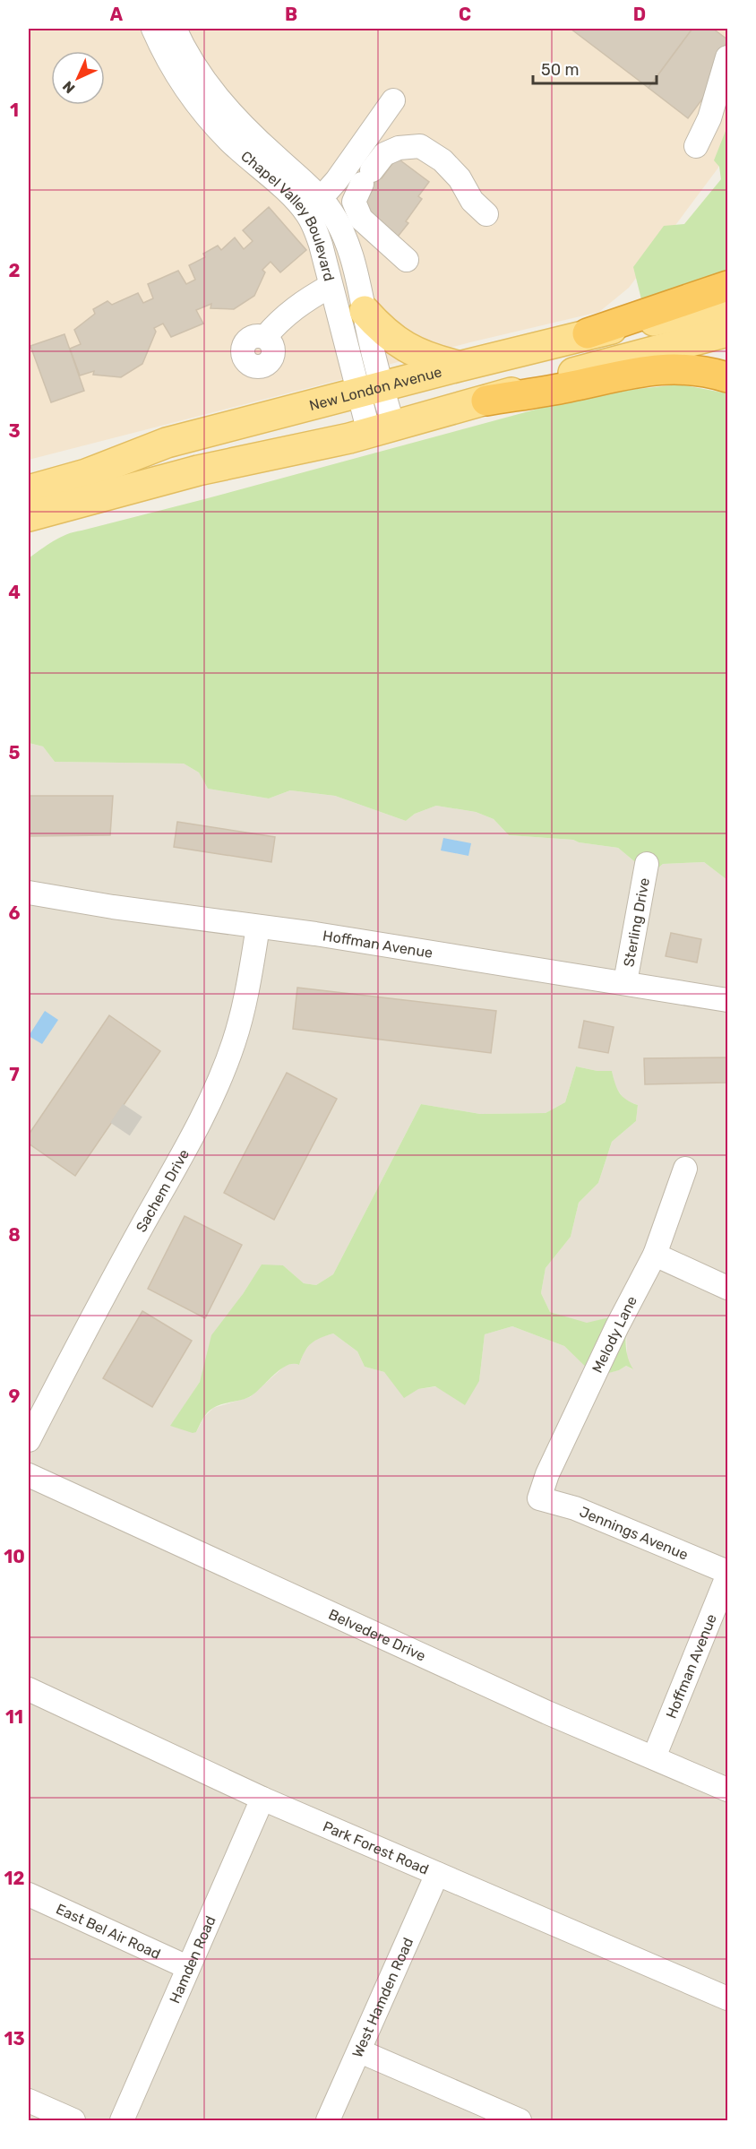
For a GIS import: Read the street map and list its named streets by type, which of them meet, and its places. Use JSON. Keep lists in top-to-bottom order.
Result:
{
  "streets": {
    "main road": ["New London Avenue"],
    "street": [
      "Chapel Valley Boulevard",
      "Sterling Drive",
      "Hoffman Avenue",
      "Sachem Drive",
      "Melody Lane",
      "Jennings Avenue",
      "Belvedere Drive",
      "Park Forest Road",
      "East Bel Air Road",
      "Hamden Road",
      "West Hamden Road"
    ]
  },
  "crossings": [
    ["Chapel Valley Boulevard", "New London Avenue"],
    ["Sterling Drive", "Hoffman Avenue"],
    ["Hoffman Avenue", "Sachem Drive"],
    ["Hoffman Avenue", "Belvedere Drive"],
    ["Melody Lane", "Jennings Avenue"],
    ["Park Forest Road", "Hamden Road"],
    ["Park Forest Road", "West Hamden Road"],
    ["East Bel Air Road", "Hamden Road"]
  ],
  "scale_bar": "50 m",
  "north": "bottom left",
  "grid": {
    "columns": [
      "A",
      "B",
      "C",
      "D"
    ],
    "rows": [
      "1",
      "2",
      "3",
      "4",
      "5",
      "6",
      "7",
      "8",
      "9",
      "10",
      "11",
      "12",
      "13"
    ]
  }
}
